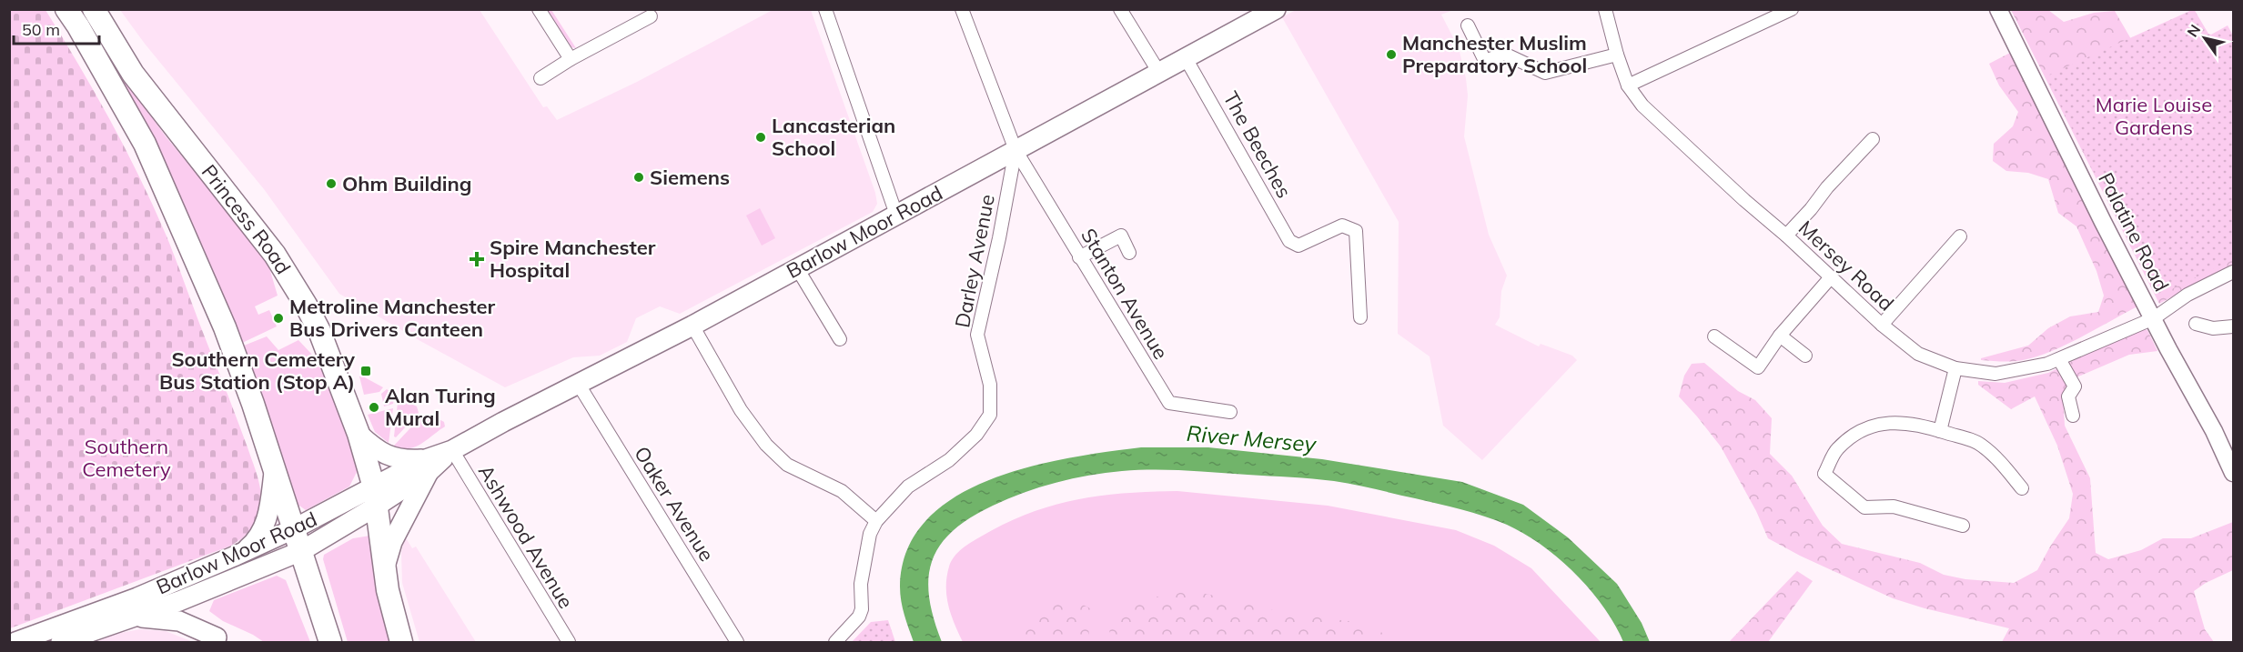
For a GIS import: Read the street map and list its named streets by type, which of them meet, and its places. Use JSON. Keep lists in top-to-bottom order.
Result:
{
  "streets": {
    "highway": ["Princess Road"],
    "main road": ["Barlow Moor Road", "Palatine Road"],
    "street": [
      "The Beeches",
      "Darley Avenue",
      "Mersey Road",
      "Stanton Avenue",
      "Oaker Avenue",
      "Ashwood Avenue"
    ]
  },
  "crossings": [
    ["The Beeches", "Barlow Moor Road"],
    ["Princess Road", "Barlow Moor Road"],
    ["Barlow Moor Road", "Darley Avenue"],
    ["Barlow Moor Road", "Stanton Avenue"],
    ["Barlow Moor Road", "Oaker Avenue"],
    ["Barlow Moor Road", "Ashwood Avenue"],
    ["Palatine Road", "Mersey Road"],
    ["Darley Avenue", "Stanton Avenue"]
  ],
  "water": ["River Mersey"],
  "parks": ["Marie Louise Gardens", "Southern Cemetery"],
  "places": {
    "other": [
      "Manchester Muslim Preparatory School",
      "Lancasterian School",
      "Siemens",
      "Ohm Building",
      "Metroline Manchester Bus Drivers Canteen",
      "Alan Turing Mural"
    ],
    "health": ["Spire Manchester Hospital"],
    "transit": ["Southern Cemetery Bus Station (Stop A)"]
  },
  "scale_bar": "50 m",
  "north": "top left"
}
